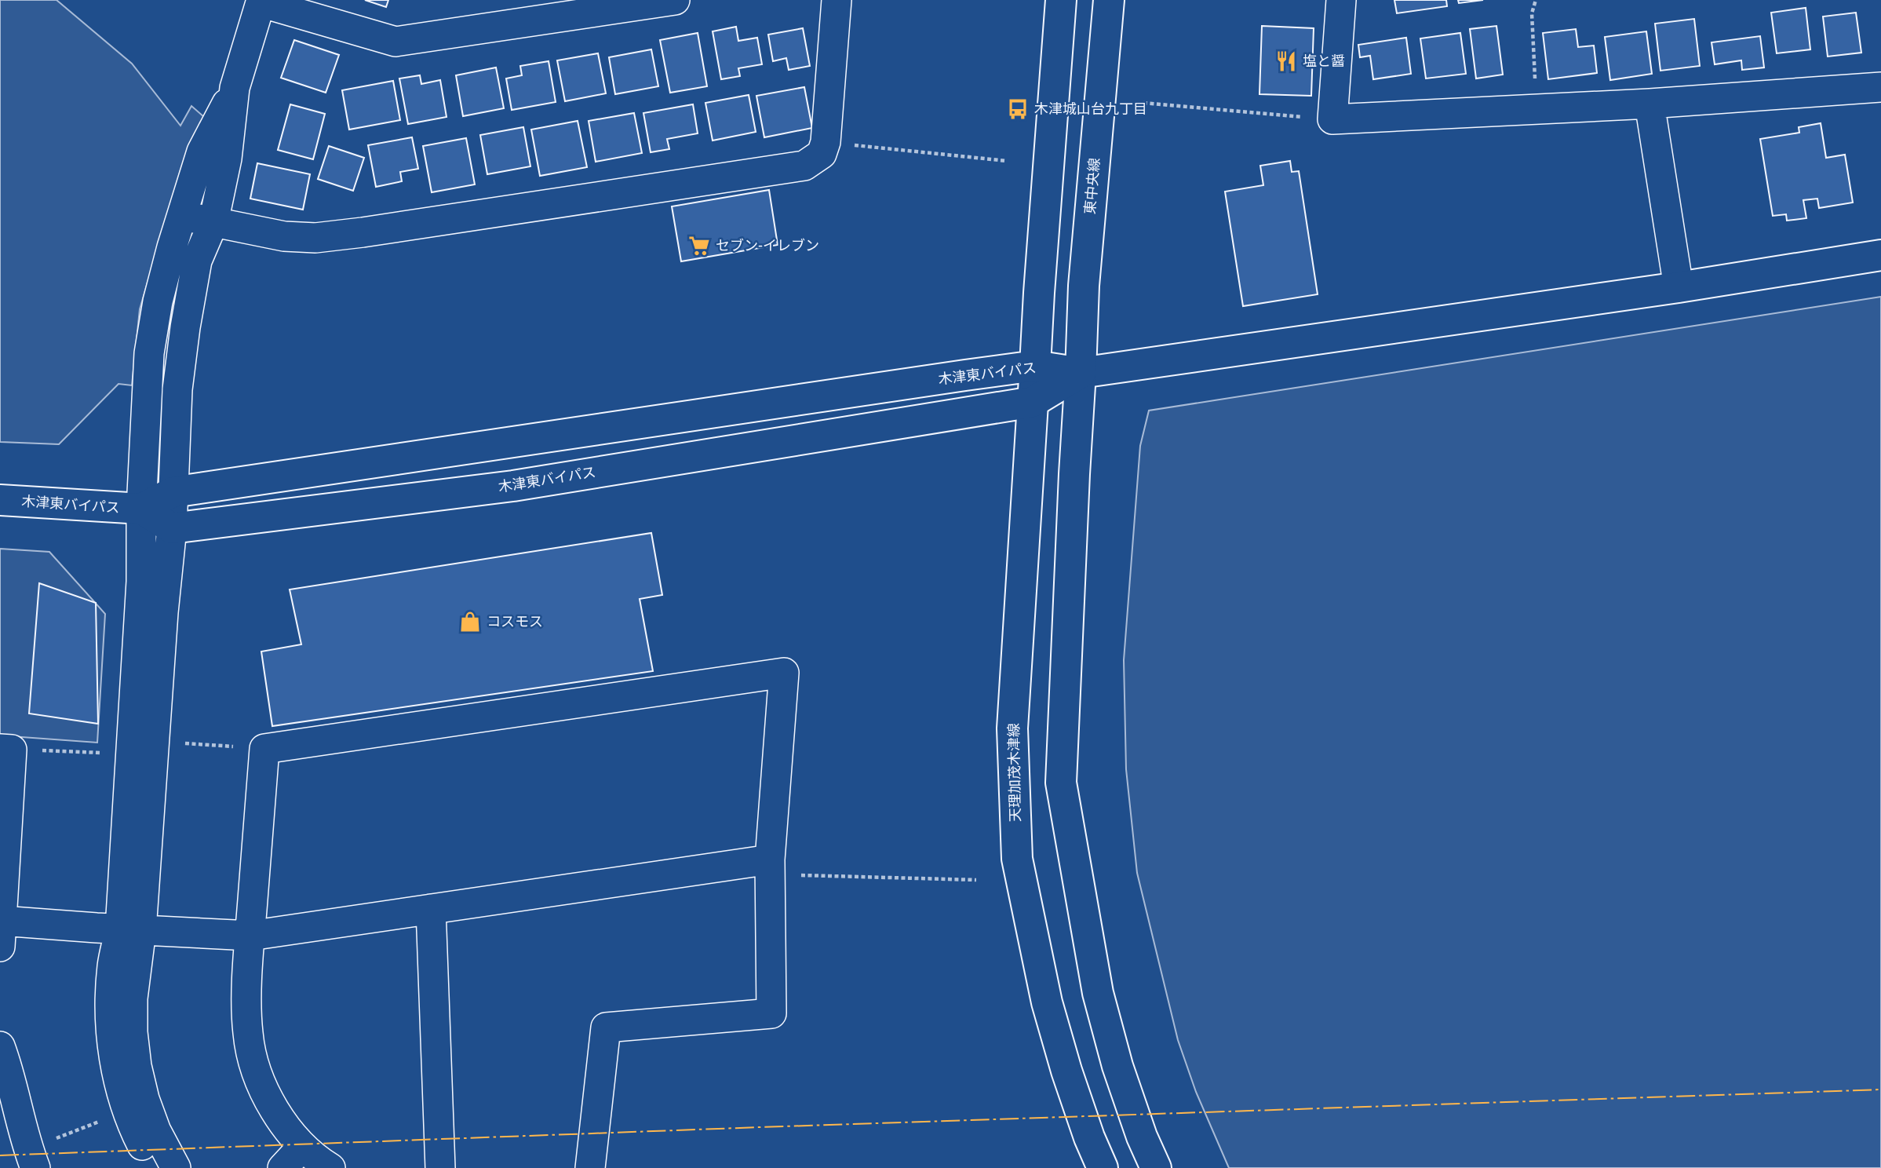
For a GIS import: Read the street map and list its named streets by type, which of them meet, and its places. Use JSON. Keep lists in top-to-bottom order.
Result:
{
  "streets": {
    "main road": ["東中央線", "木津東バイパス", "天理加茂木津線"]
  },
  "crossings": [
    ["東中央線", "木津東バイパス"],
    ["木津東バイパス", "天理加茂木津線"]
  ],
  "places": {
    "restaurant": ["塩と醤"],
    "bus stop": ["木津城山台九丁目"],
    "supermarket": ["セブン-イレブン"],
    "shop": ["コスモス"]
  }
}
